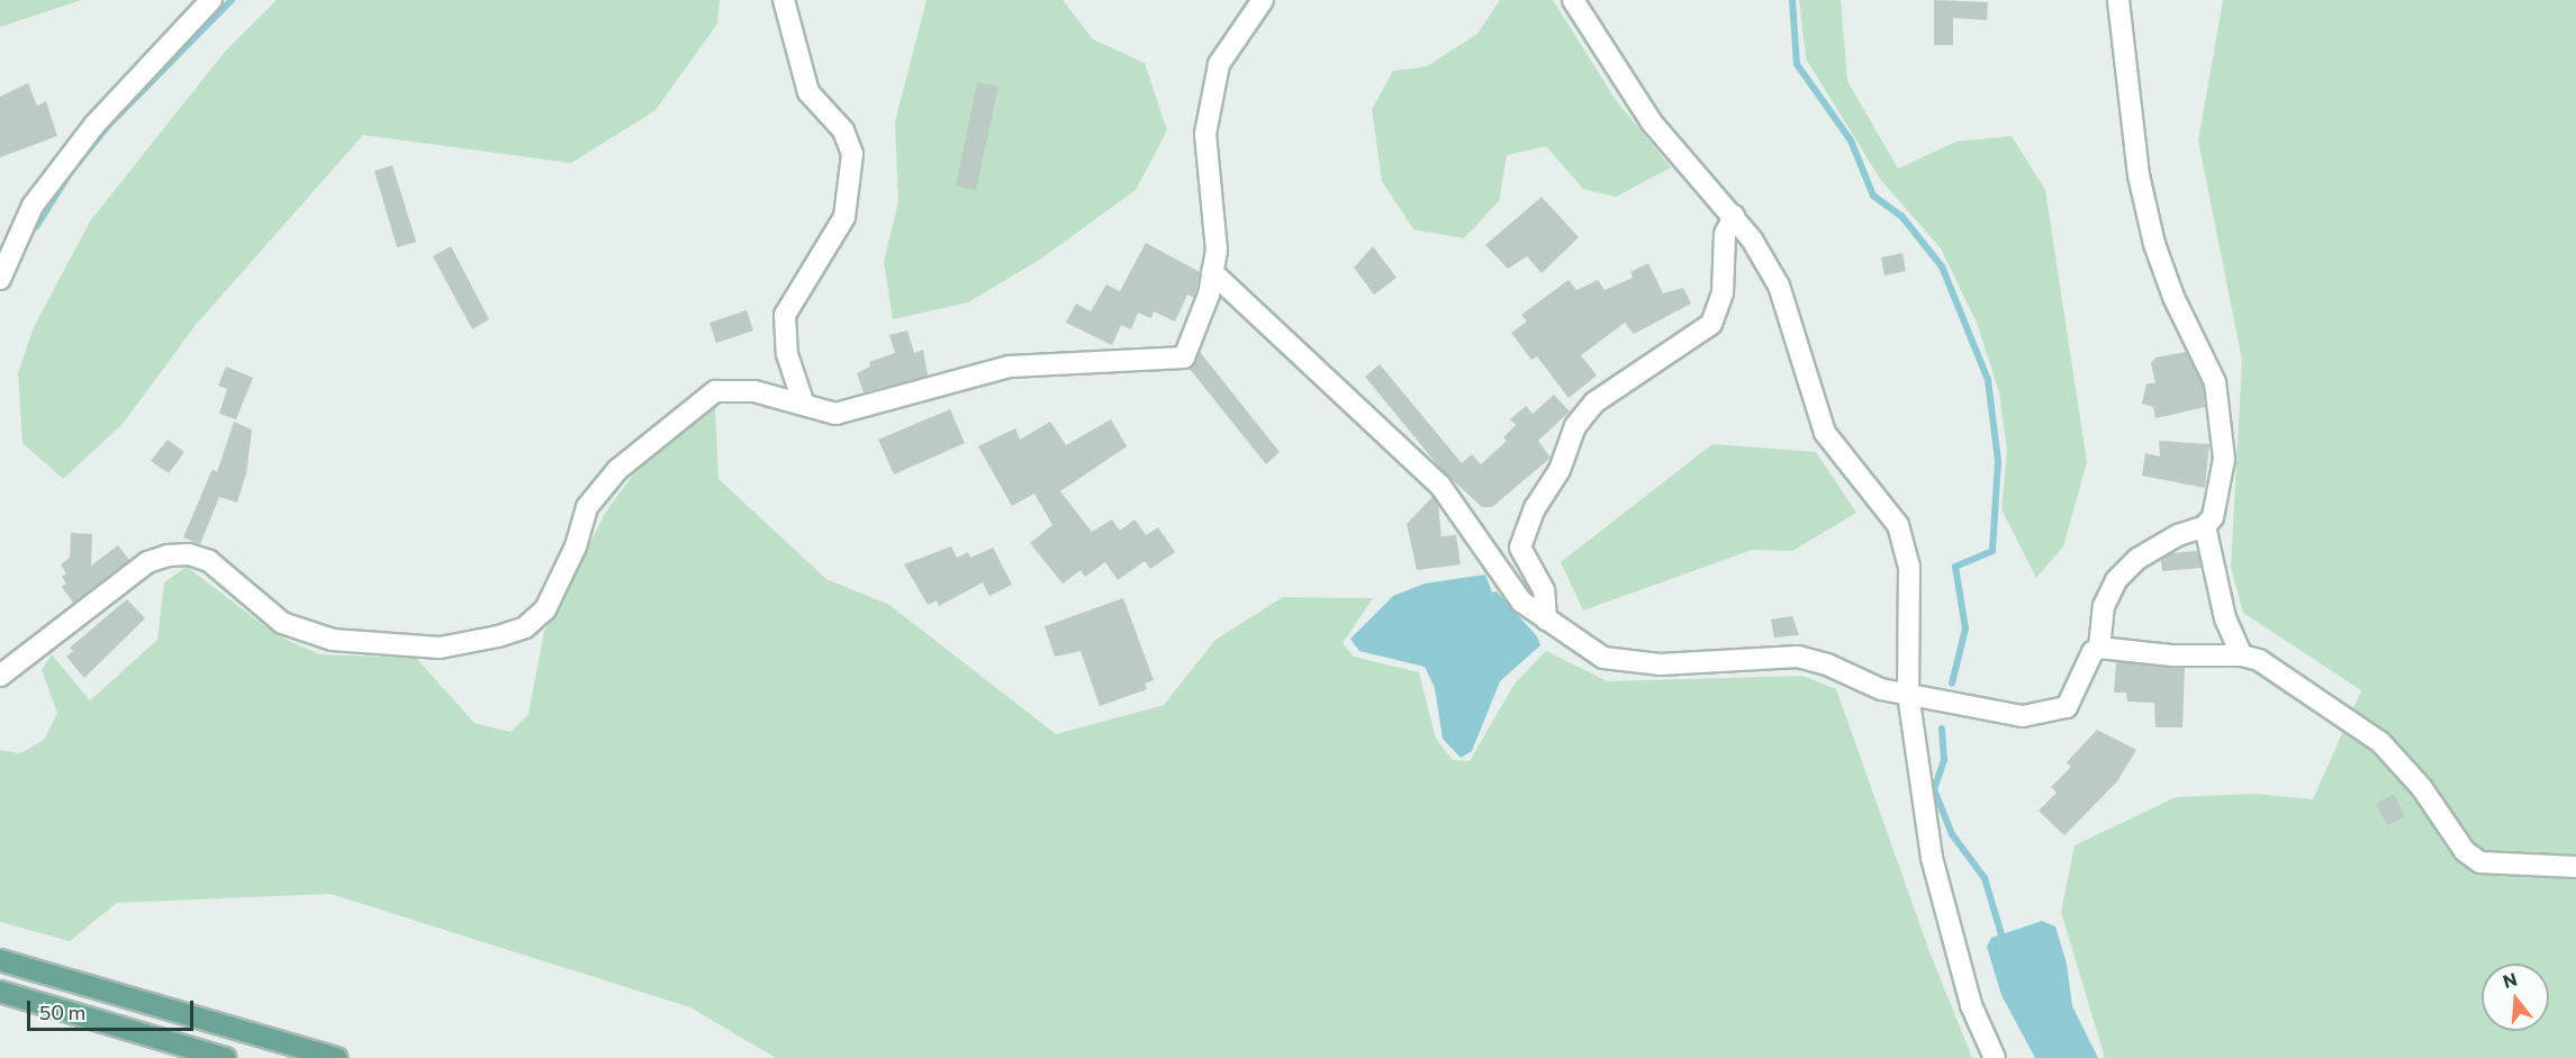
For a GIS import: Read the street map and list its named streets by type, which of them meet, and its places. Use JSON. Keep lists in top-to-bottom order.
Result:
{
  "scale_bar": "50 m",
  "north": "top"
}
